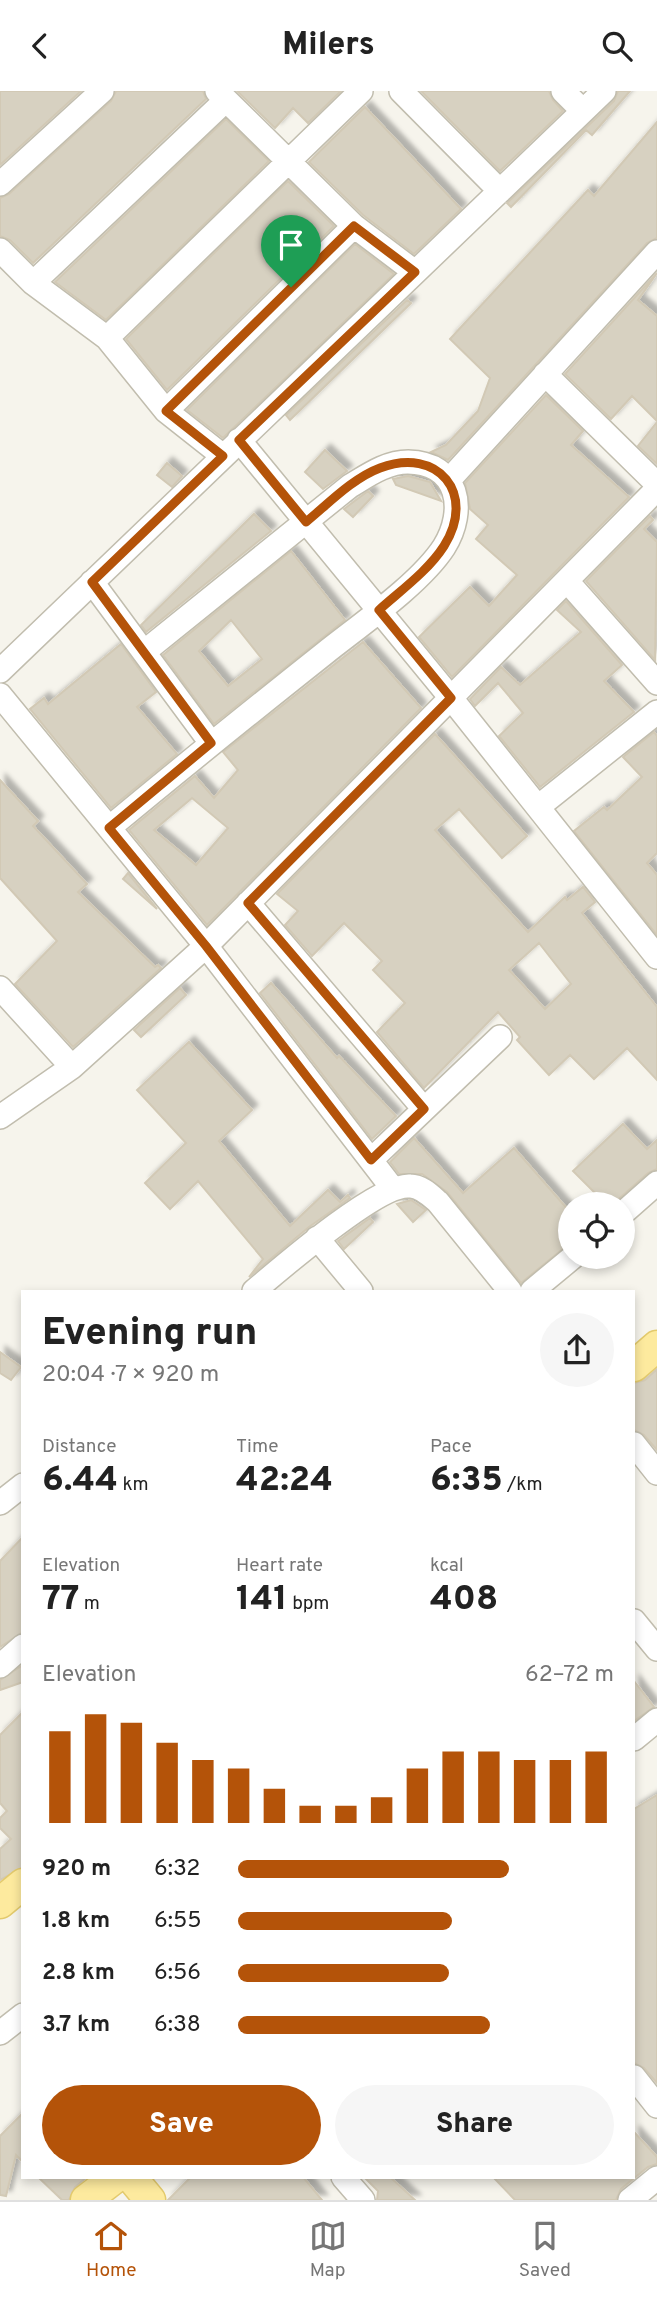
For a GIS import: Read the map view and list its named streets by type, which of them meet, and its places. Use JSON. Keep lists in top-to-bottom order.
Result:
{
  "page": {
    "header": "Milers",
    "heading": ["Evening run", "20:04 · 7 × 920 m"],
    "stats": [
      ["Distance", "6.44 km"],
      ["Time", "42:24"],
      ["Pace", "6:35 /km"],
      ["Elevation", "77 m"],
      ["Heart rate", "141 bpm"],
      ["kcal", "408"]
    ],
    "chart": ["Elevation", "62–72 m"],
    "list": [
      {
        "name": "920 m",
        "note": "6:32"
      },
      {
        "name": "1.8 km",
        "note": "6:55"
      },
      {
        "name": "2.8 km",
        "note": "6:56"
      },
      {
        "name": "3.7 km",
        "note": "6:38"
      }
    ],
    "buttons": ["Save", "Share"],
    "tabs": ["Home", "Map", "Saved"]
  }
}
